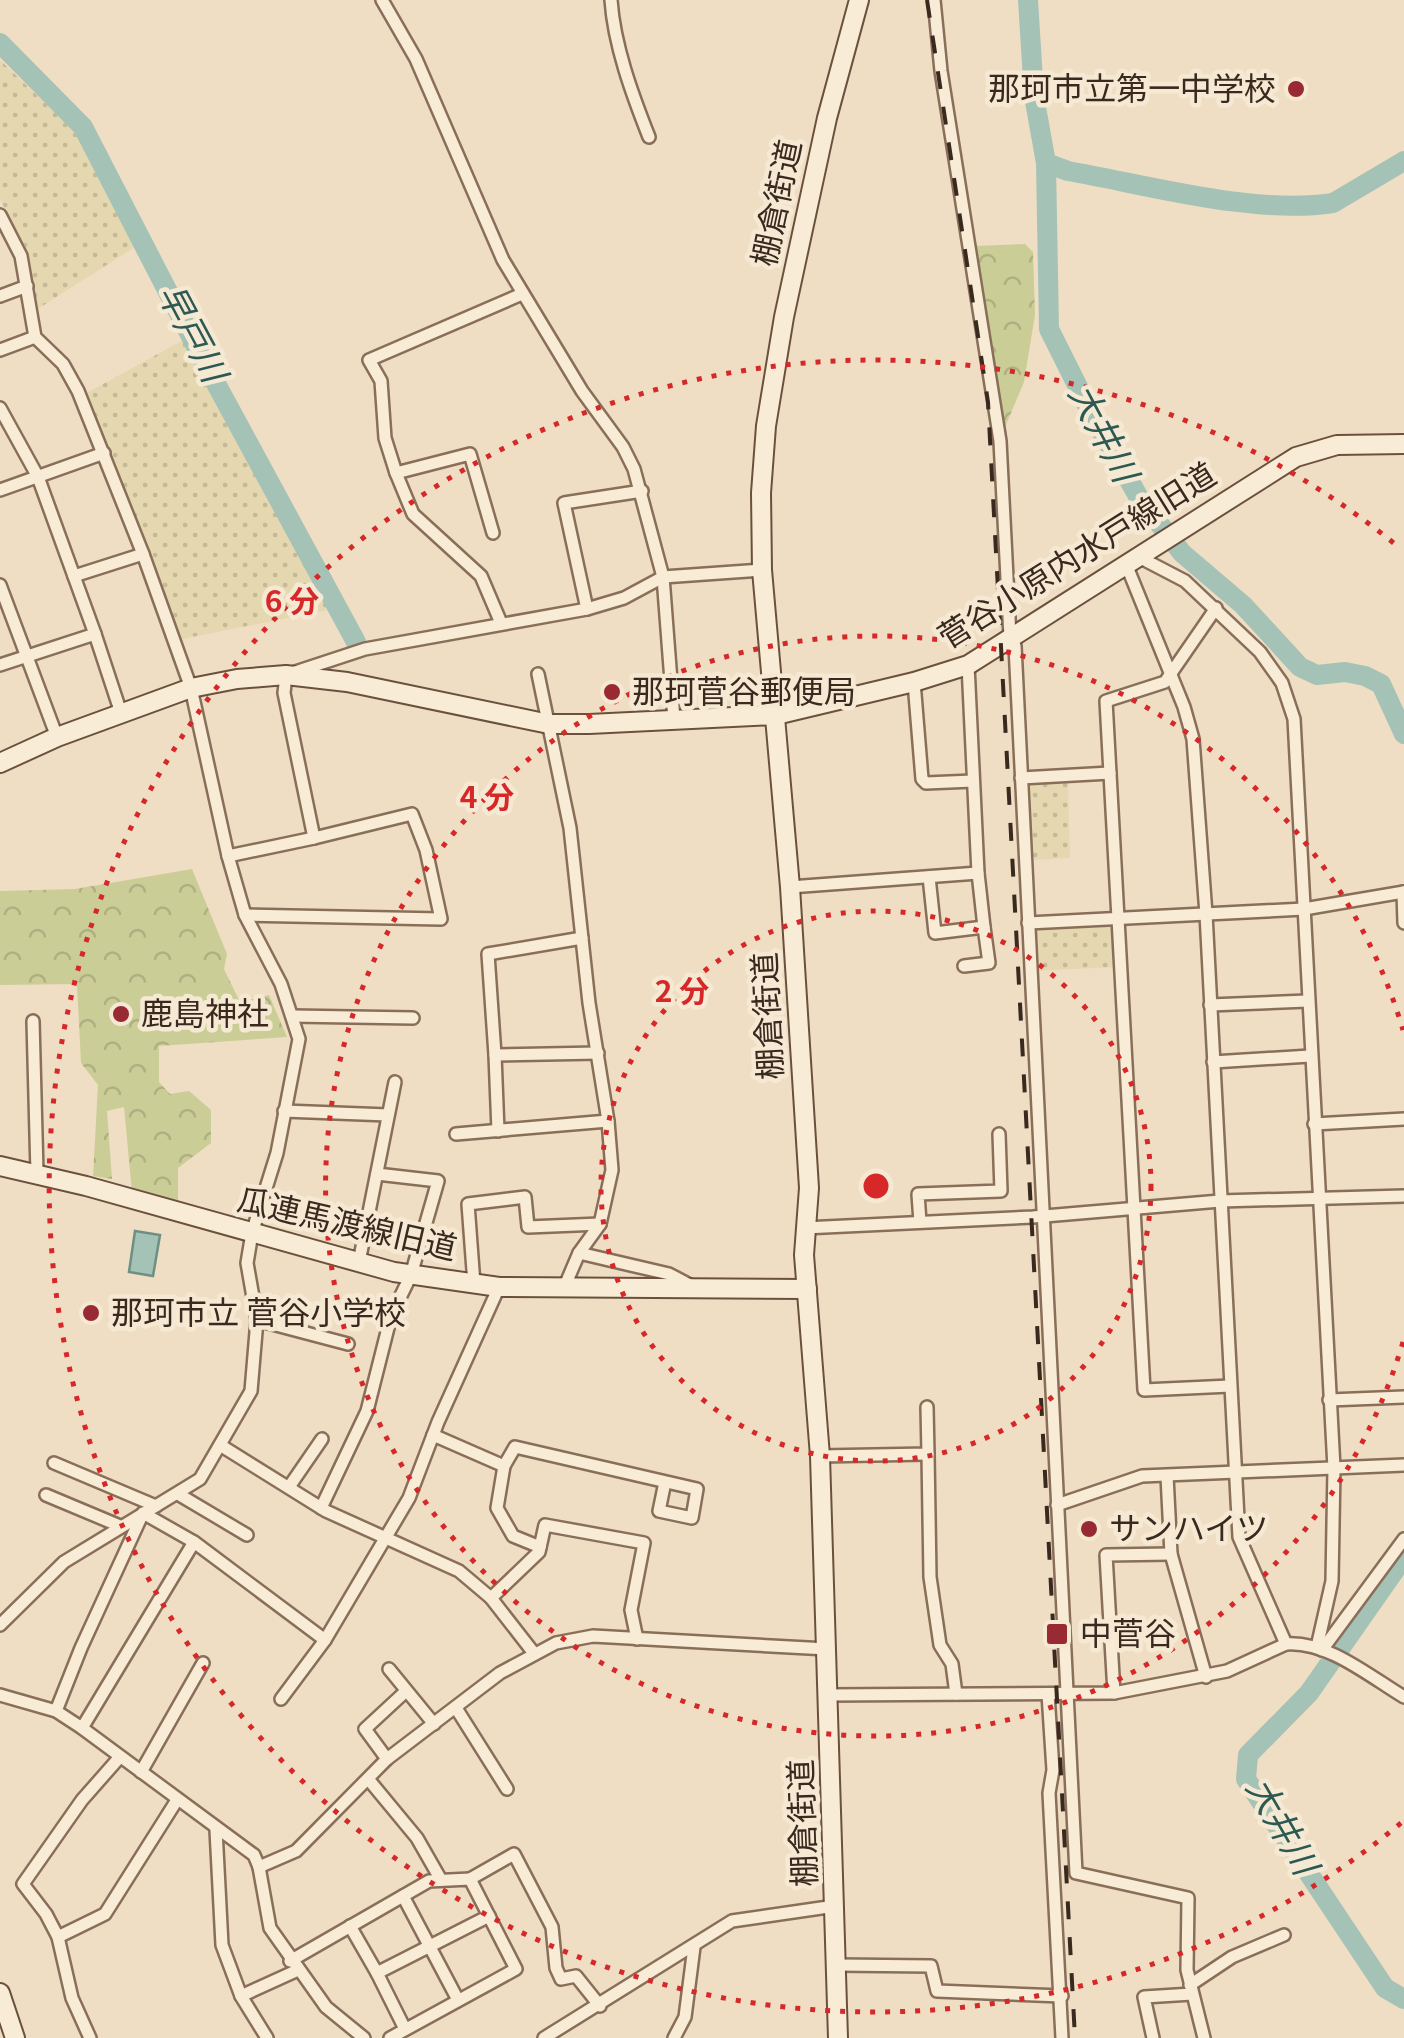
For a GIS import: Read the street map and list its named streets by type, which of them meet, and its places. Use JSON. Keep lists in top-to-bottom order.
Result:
{
  "streets": {
    "street": ["棚倉街道", "菅谷小原内水戸線旧道", "瓜連馬渡線旧道"]
  },
  "crossings": [
    ["棚倉街道", "菅谷小原内水戸線旧道"],
    ["棚倉街道", "瓜連馬渡線旧道"]
  ],
  "water": ["早戸川", "大井川"],
  "places": {
    "other": [
      "那珂市立第一中学校",
      "那珂菅谷郵便局",
      "鹿島神社",
      "那珂市立 菅谷小学校",
      "サンハイツ"
    ],
    "transit": ["中菅谷"]
  },
  "rings": ["6 分", "4 分", "2 分"]
}
